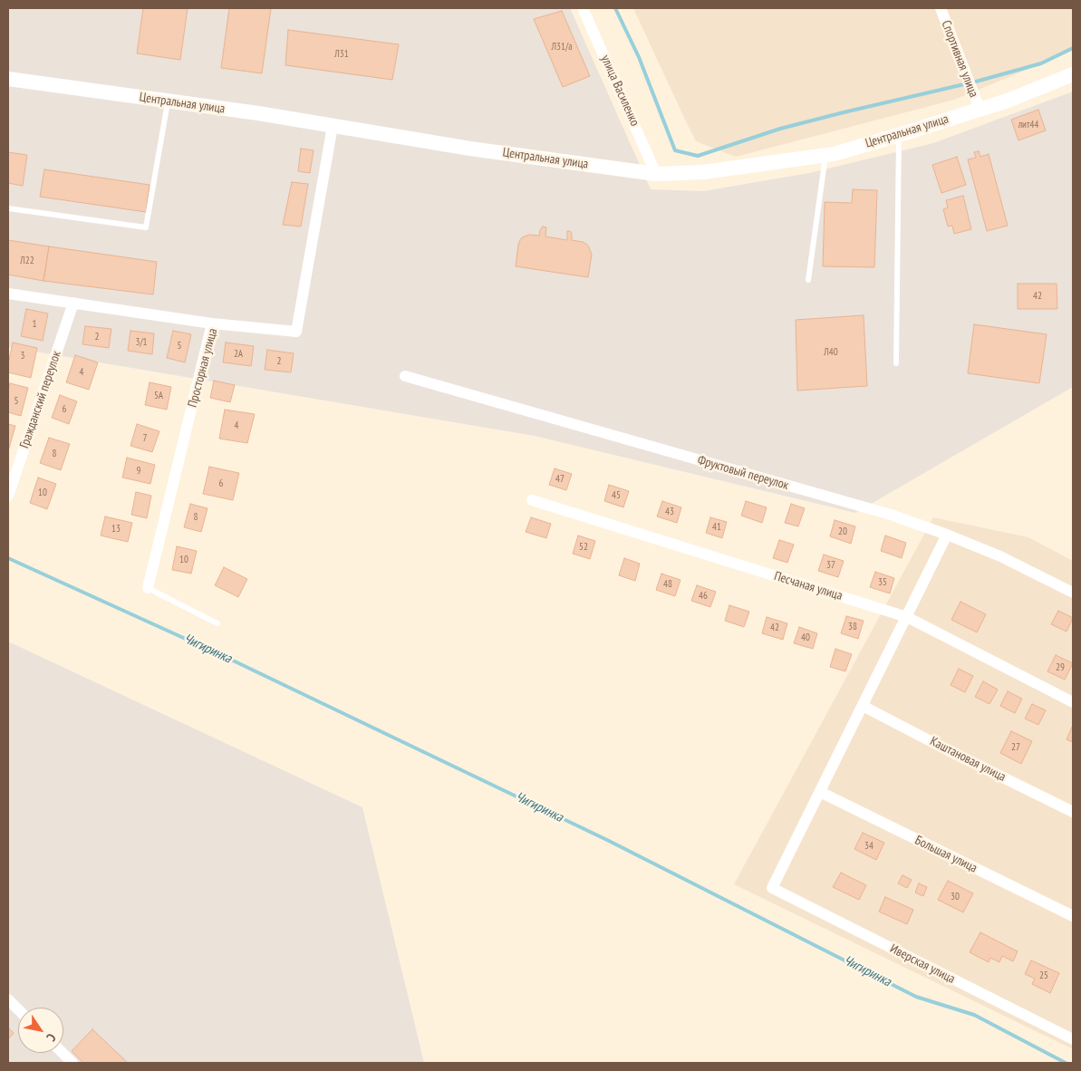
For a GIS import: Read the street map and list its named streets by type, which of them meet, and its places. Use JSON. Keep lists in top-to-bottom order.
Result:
{
  "streets": {
    "street": [
      "Спортивная улица",
      "улица Василенко",
      "Центральная улица",
      "Просторная улица",
      "Гражданский переулок",
      "Фруктовый переулок",
      "Песчаная улица",
      "Каштановая улица",
      "Большая улица",
      "Иверская улица"
    ]
  },
  "crossings": [
    ["Спортивная улица", "Центральная улица"],
    ["улица Василенко", "Центральная улица"],
    ["Центральная улица", "Просторная улица"],
    ["Большая улица", "Иверская улица"]
  ],
  "water": ["Чигиринка"],
  "house_numbers": [
    "Л31/а",
    "Л31",
    "лит44",
    "Л22",
    "42",
    "1",
    "2",
    "3/1",
    "5",
    "Л40",
    "2А",
    "3",
    "2",
    "4",
    "5А",
    "5",
    "6",
    "4",
    "7",
    "8",
    "9",
    "47",
    "6",
    "10",
    "45",
    "43",
    "8",
    "41",
    "13",
    "20",
    "52",
    "10",
    "37",
    "35",
    "48",
    "46",
    "38",
    "42",
    "40",
    "29",
    "27",
    "34",
    "30",
    "25"
  ],
  "north": "bottom right"
}
